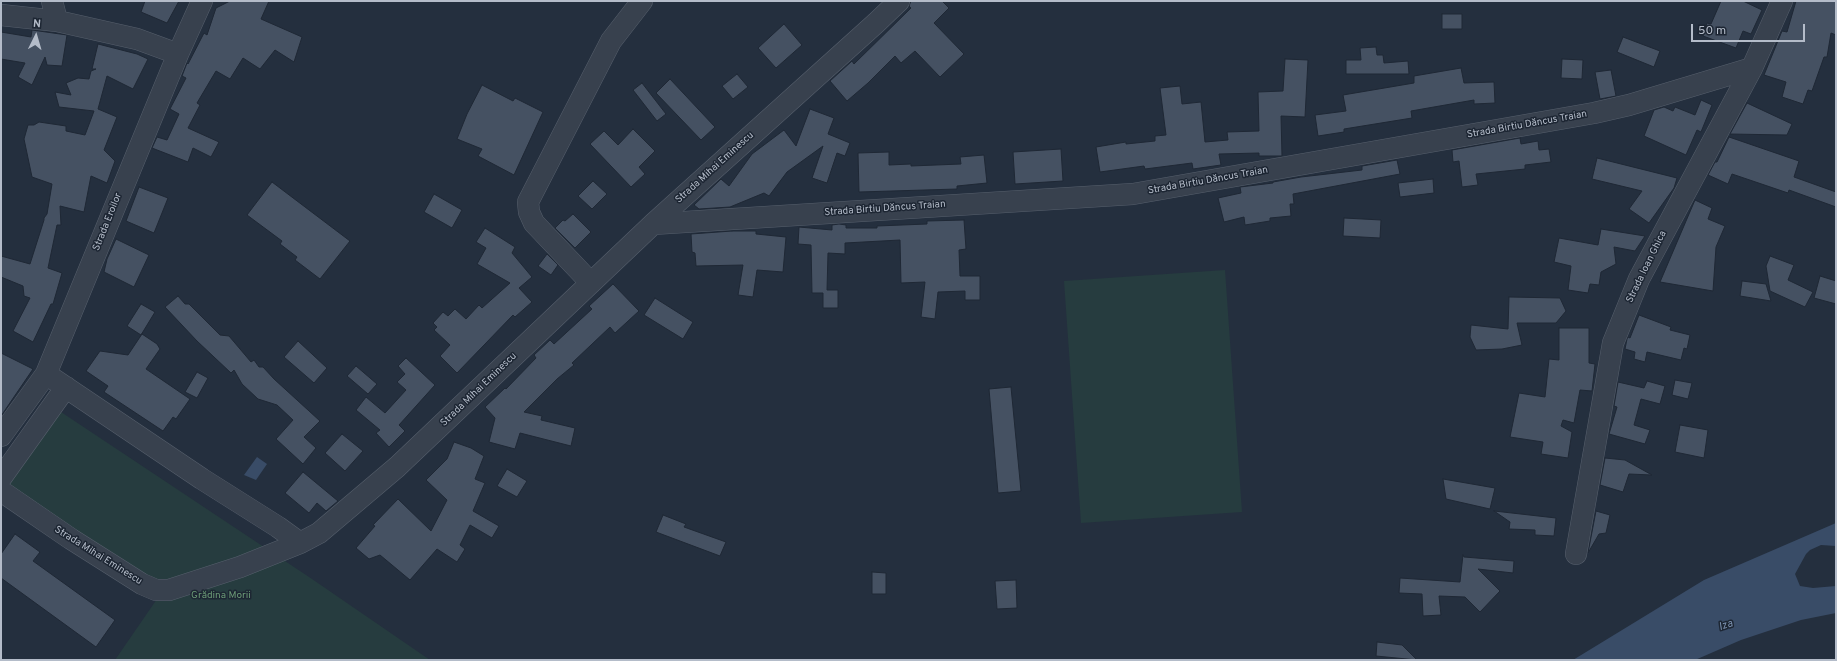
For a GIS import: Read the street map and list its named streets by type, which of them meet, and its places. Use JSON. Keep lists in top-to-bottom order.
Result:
{
  "streets": {
    "street": [
      "Strada Birtiu Dăncus Traian",
      "Strada Mihai Eminescu",
      "Strada Eroilor",
      "Strada Ioan Ghica"
    ]
  },
  "crossings": [
    ["Strada Birtiu Dăncus Traian", "Strada Mihai Eminescu"],
    ["Strada Birtiu Dăncus Traian", "Strada Ioan Ghica"]
  ],
  "water": ["Iza"],
  "parks": ["Grădina Morii"],
  "scale_bar": "50 m",
  "north": "top"
}
